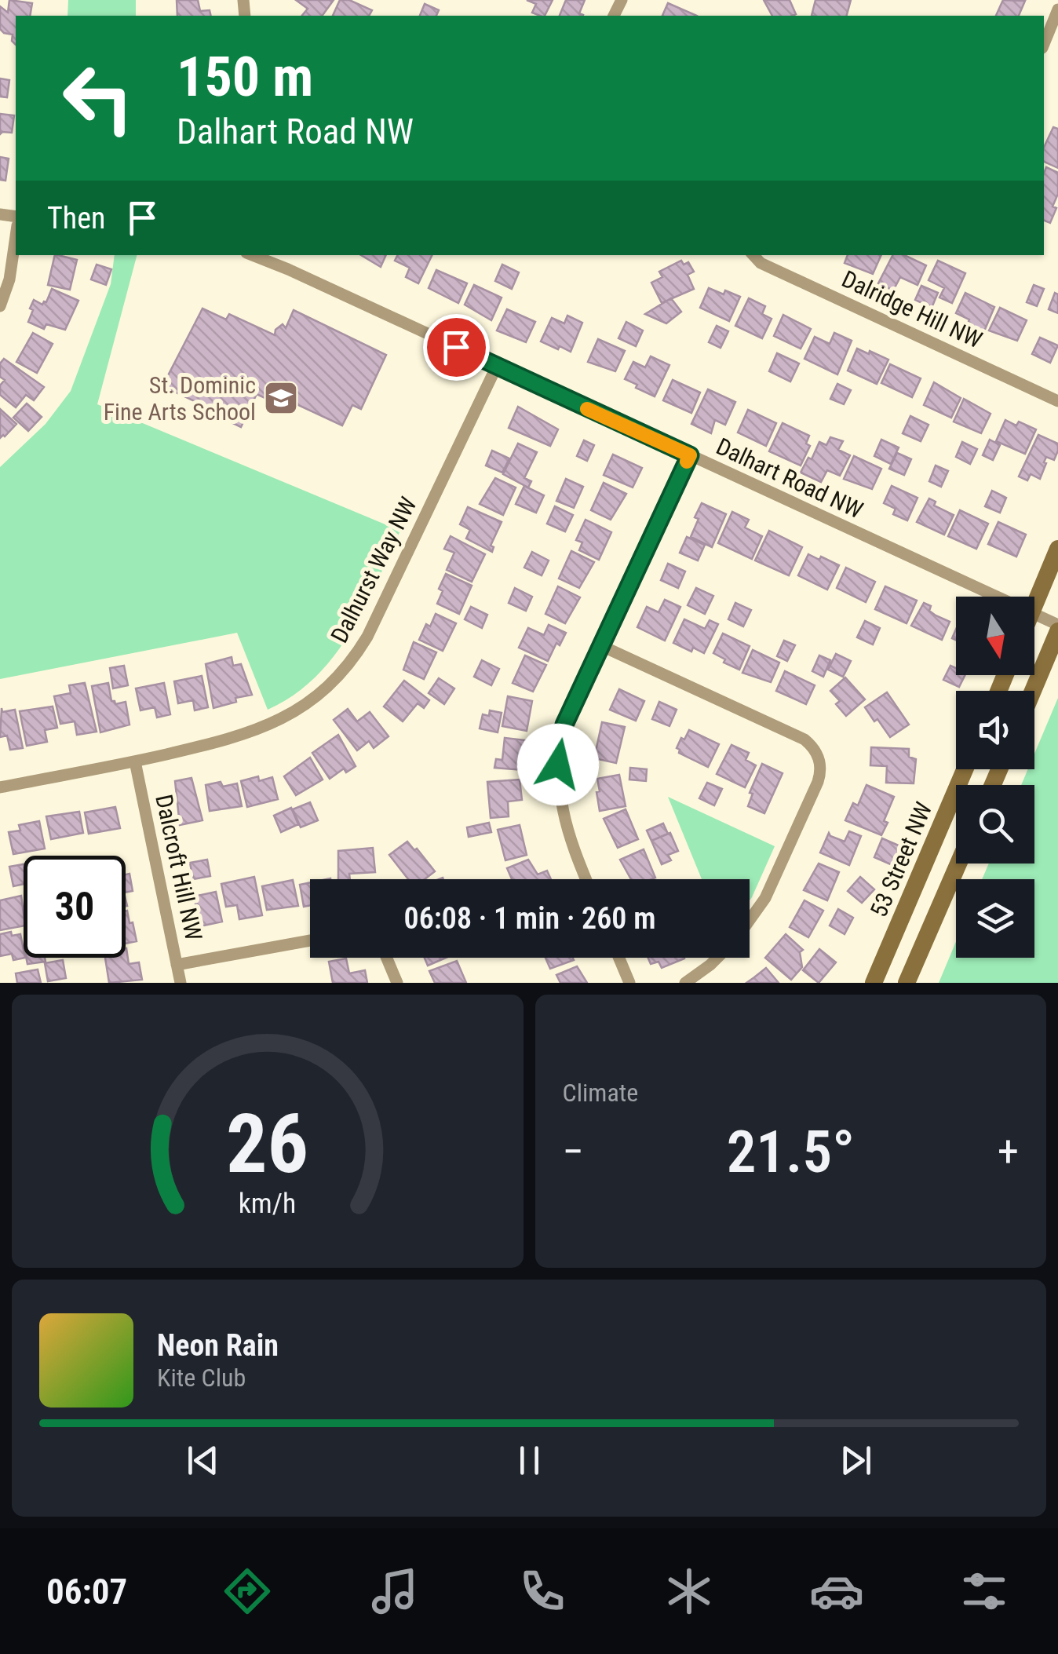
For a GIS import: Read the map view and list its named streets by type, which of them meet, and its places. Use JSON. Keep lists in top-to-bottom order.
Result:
{
  "streets": {
    "main road": ["53 Street NW"],
    "street": [
      "Dalridge Hill NW",
      "Dalhart Road NW",
      "Dalhurst Way NW",
      "Dalcroft Hill NW"
    ]
  },
  "crossings": [
    ["Dalhart Road NW", "Dalhurst Way NW"],
    ["Dalhurst Way NW", "Dalcroft Hill NW"]
  ],
  "places": {
    "school or university": ["St. Dominic Fine Arts School"]
  },
  "north": "bottom",
  "page": {
    "turn": ["150 m", "Dalhart Road NW"],
    "then": "Then",
    "limit": "30",
    "trip": "06:08 · 1 min · 260 m",
    "tile": "Climate",
    "heat": ["−", "21.5°", "+"],
    "song": ["Neon Rain", "Kite Club"],
    "tabs": "06:07",
    "gauge": ["26", "km/h"]
  }
}
